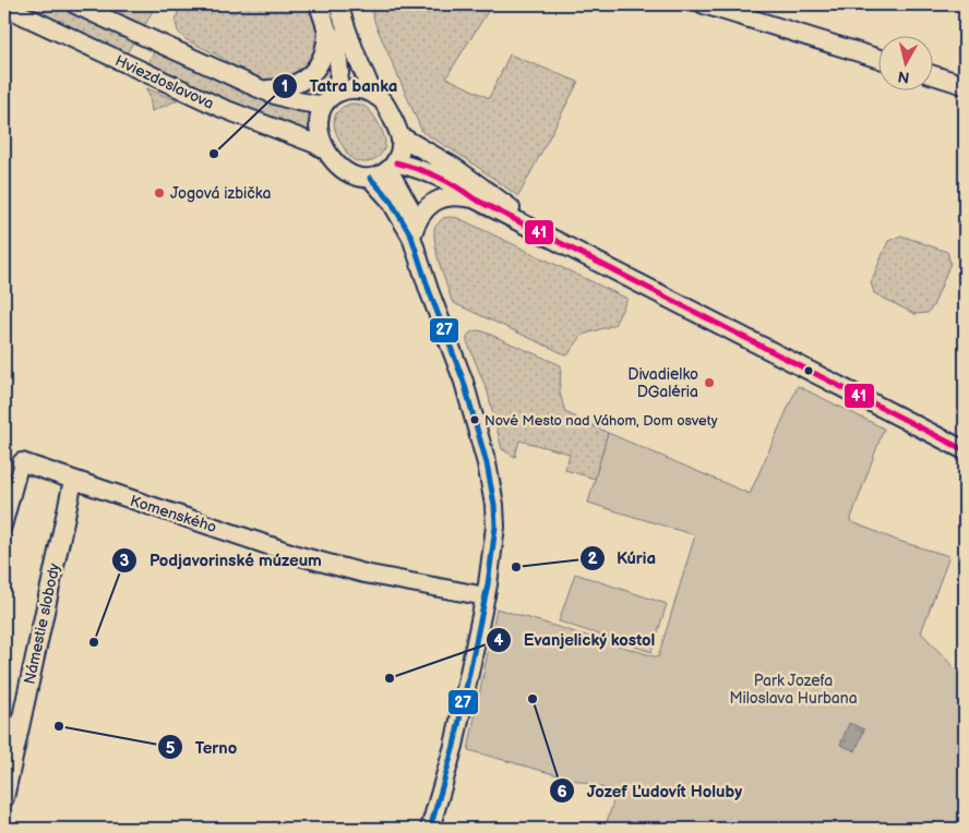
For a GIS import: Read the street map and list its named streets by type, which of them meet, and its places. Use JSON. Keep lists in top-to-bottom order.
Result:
{
  "streets": {
    "street": ["Hviezdoslavova", "Komenského", "Námestie slobody"]
  },
  "crossings": [
    ["Komenského", "Námestie slobody"]
  ],
  "parks": ["Park Jozefa Miloslava Hurbana"],
  "places": [
    "Tatra banka",
    "Jogová izbička",
    "Divadielko DGaléria",
    "Nové Mesto nad Váhom, Dom osvety",
    "Kúria",
    "Podjavorinské múzeum",
    "Evanjelický kostol",
    "Jozef Ľudovít Holuby",
    "Terno"
  ],
  "lines": ["transit line 41", "transit line 27"],
  "north": "bottom"
}
